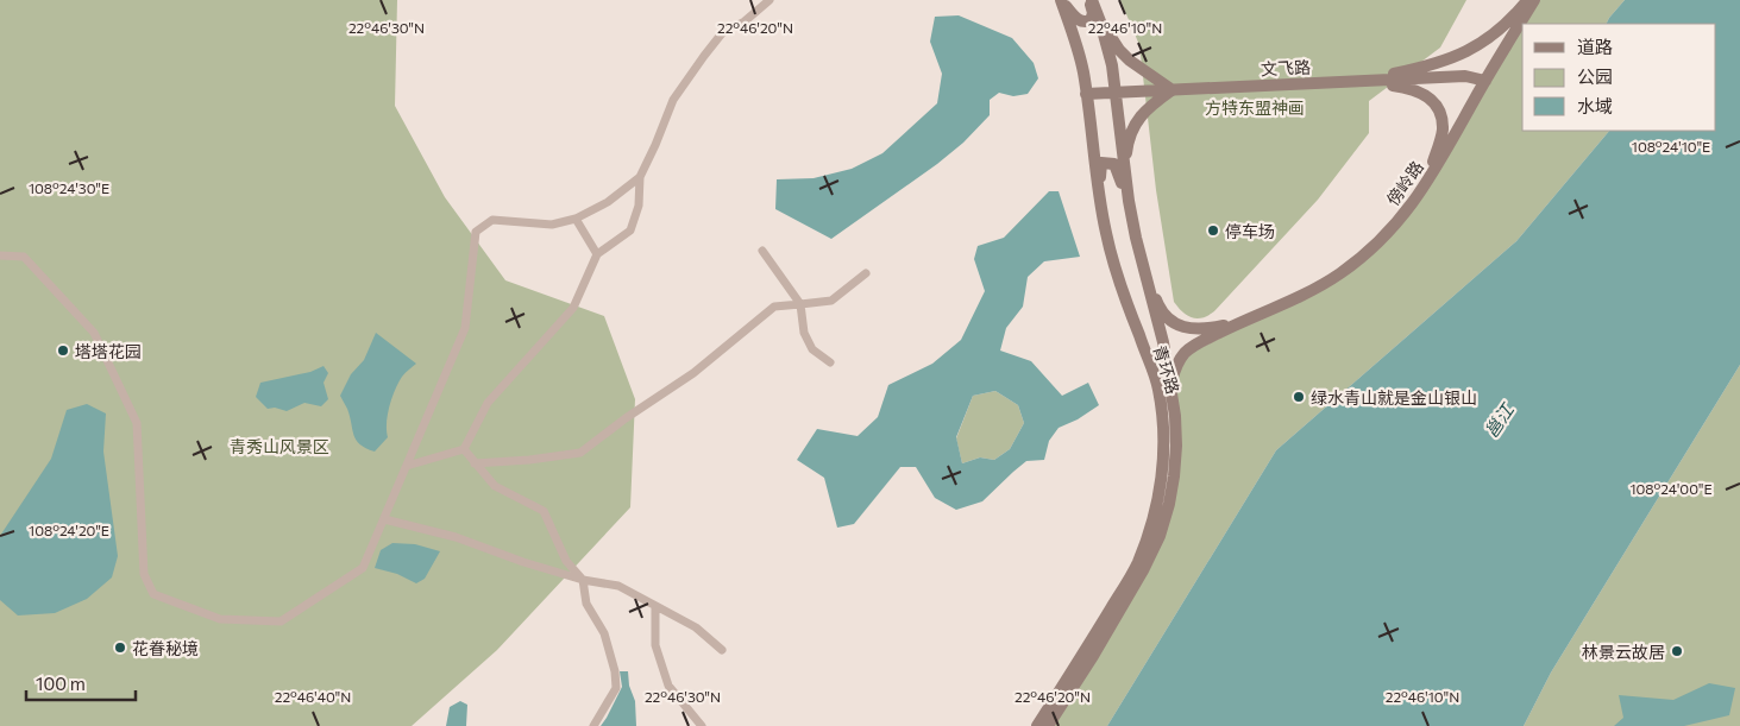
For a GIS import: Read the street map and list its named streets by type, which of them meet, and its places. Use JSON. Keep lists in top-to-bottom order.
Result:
{
  "streets": {
    "main road": ["文飞路", "傍岭路", "青环路"]
  },
  "crossings": [
    ["文飞路", "傍岭路"],
    ["文飞路", "青环路"]
  ],
  "water": ["邕江"],
  "parks": ["方特东盟神画", "青秀山风景区"],
  "places": [
    "停车场",
    "塔塔花园",
    "绿水青山就是金山银山",
    "花眷秘境",
    "林景云故居"
  ],
  "legend": ["道路", "公园", "水域"],
  "scale_bar": "100 m",
  "coordinates": [
    "22°46'30\"N",
    "22°46'20\"N",
    "22°46'10\"N",
    "108°24'10\"E",
    "108°24'30\"E",
    "108°24'00\"E",
    "108°24'20\"E",
    "22°46'40\"N"
  ]
}
